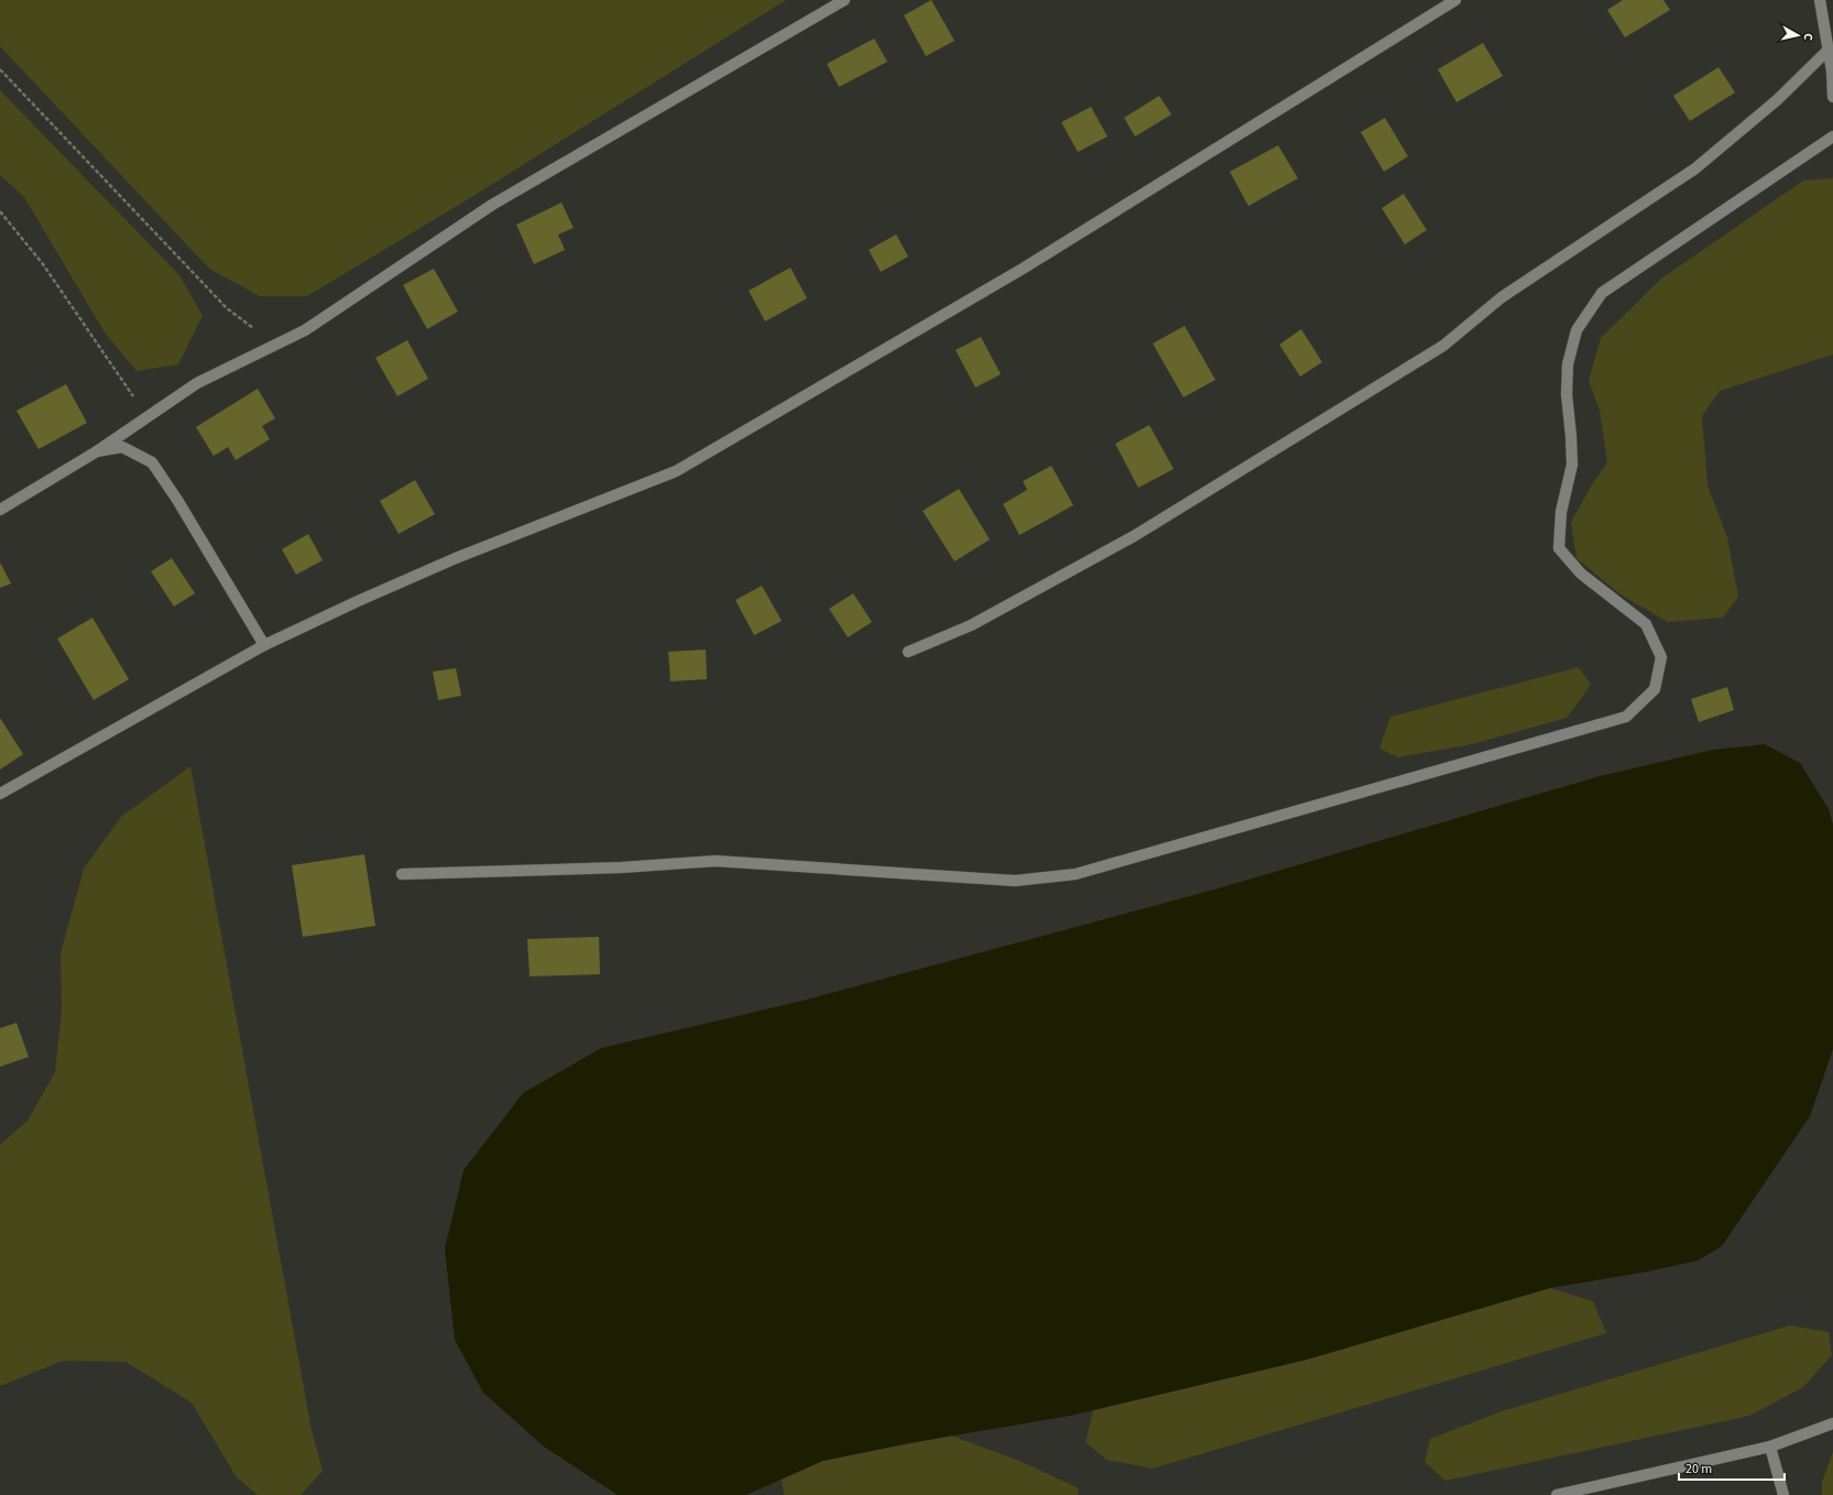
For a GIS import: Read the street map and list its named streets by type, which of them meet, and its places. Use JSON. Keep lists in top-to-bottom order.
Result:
{
  "scale_bar": "20 m",
  "north": "right"
}
